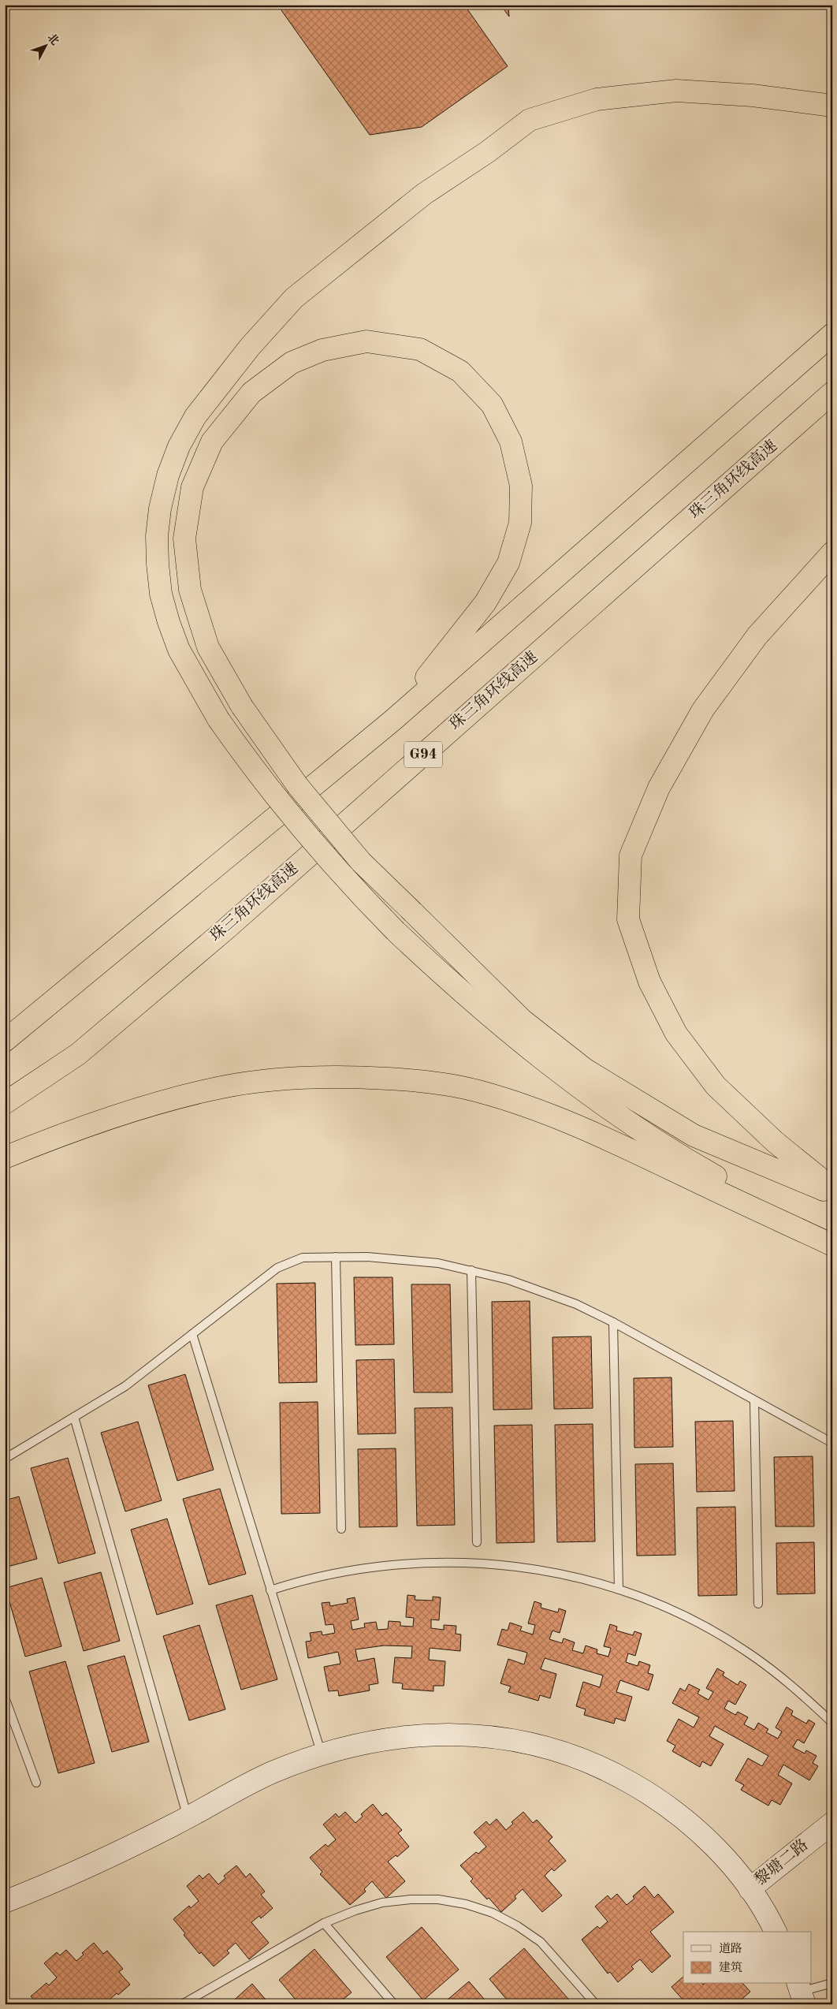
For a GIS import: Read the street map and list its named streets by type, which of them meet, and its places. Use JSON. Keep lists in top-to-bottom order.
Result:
{
  "streets": {
    "highway": ["珠三角环线高速", "G94"],
    "street": ["黎塘二路"]
  },
  "legend": ["道路", "建筑"],
  "north": "top right"
}
